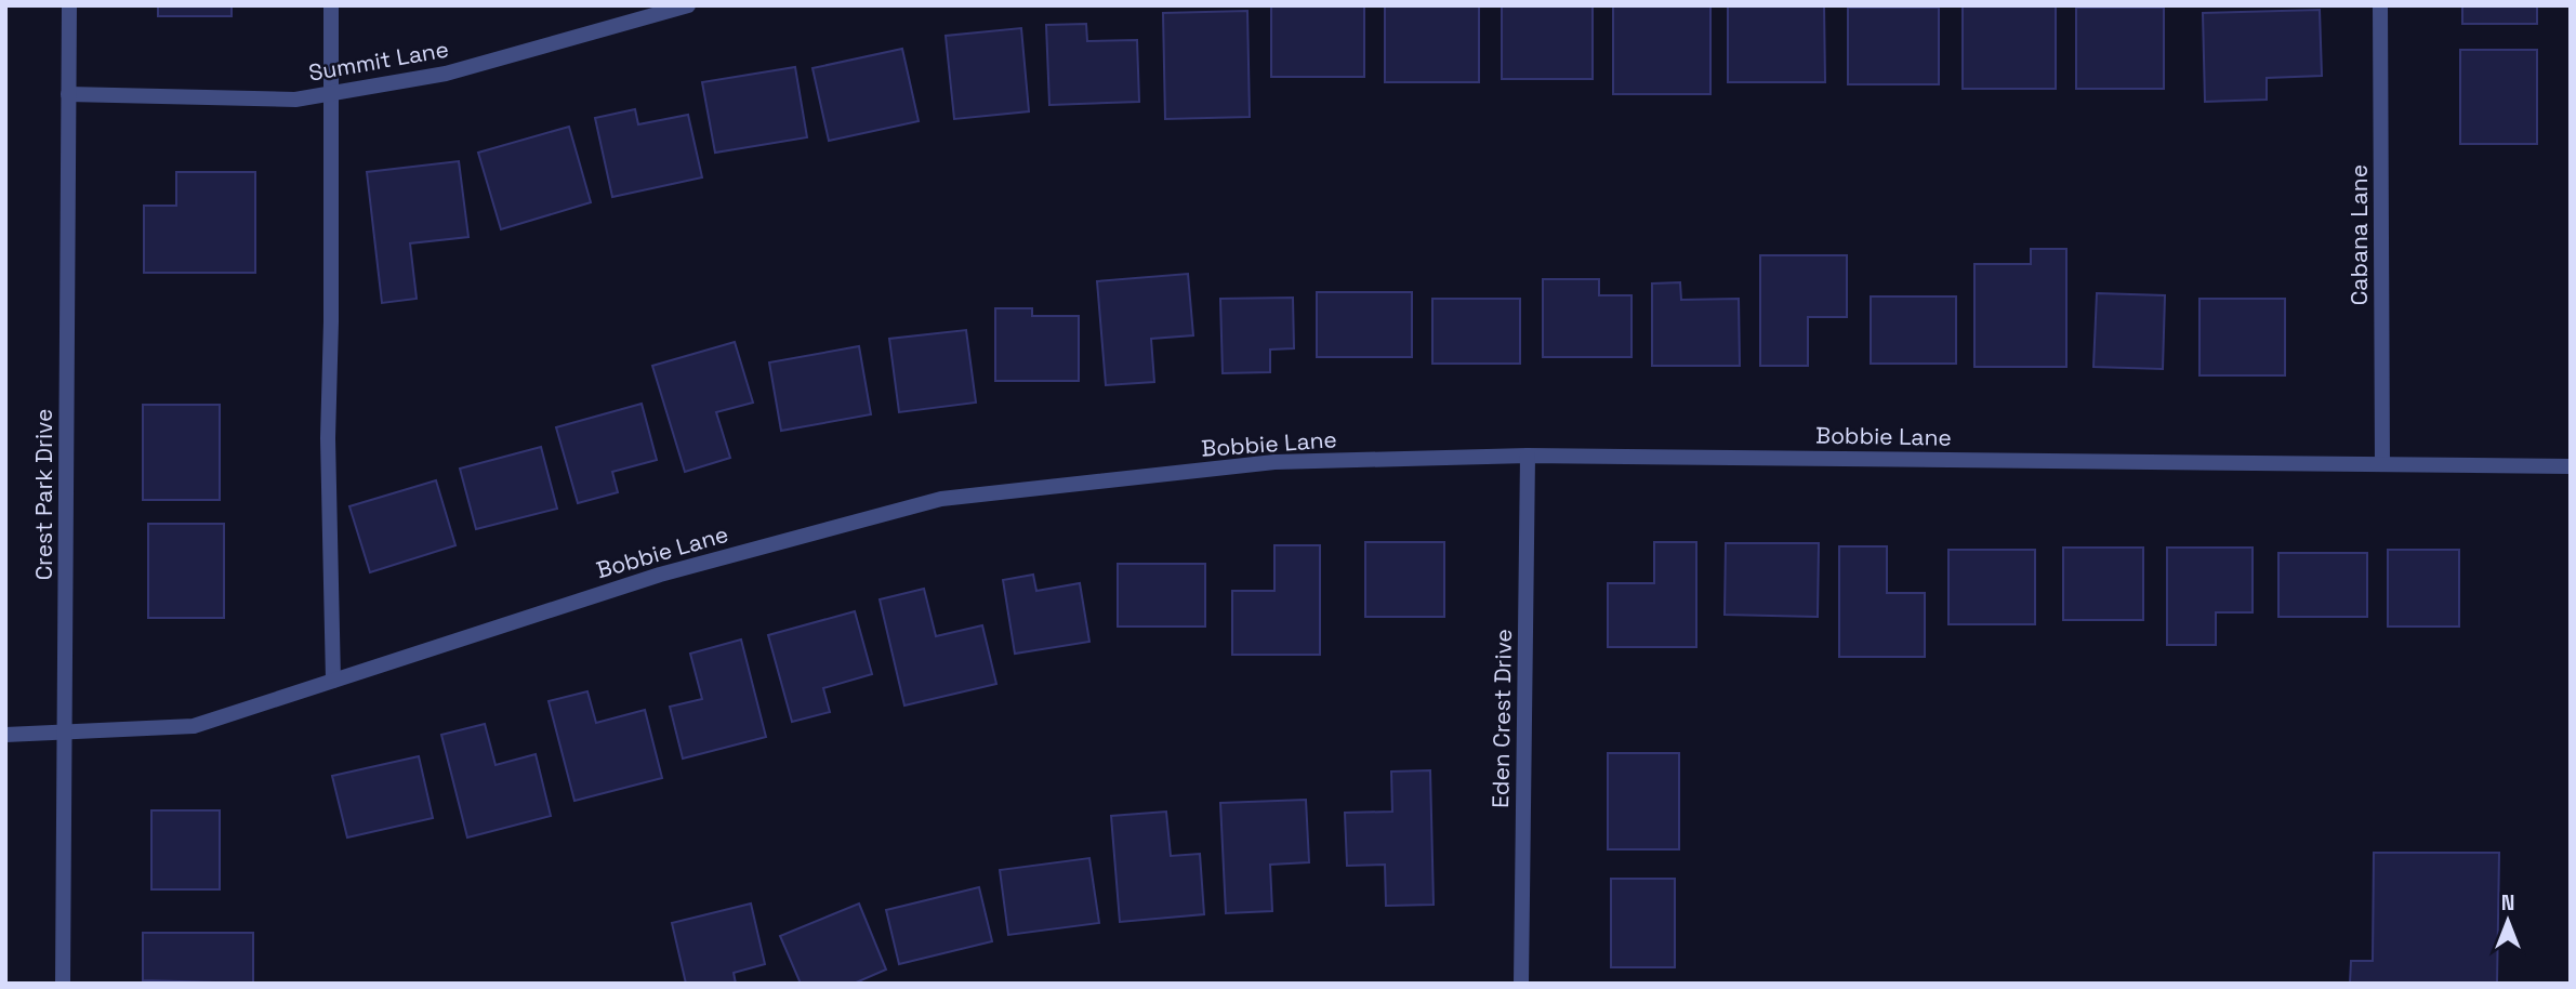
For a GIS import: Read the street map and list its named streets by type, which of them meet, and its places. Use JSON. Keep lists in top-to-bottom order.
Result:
{
  "streets": {
    "street": [
      "Summit Lane",
      "Cabana Lane",
      "Bobbie Lane",
      "Crest Park Drive",
      "Eden Crest Drive"
    ]
  },
  "crossings": [
    ["Summit Lane", "Crest Park Drive"],
    ["Cabana Lane", "Bobbie Lane"],
    ["Bobbie Lane", "Crest Park Drive"],
    ["Bobbie Lane", "Eden Crest Drive"]
  ],
  "north": "top"
}
